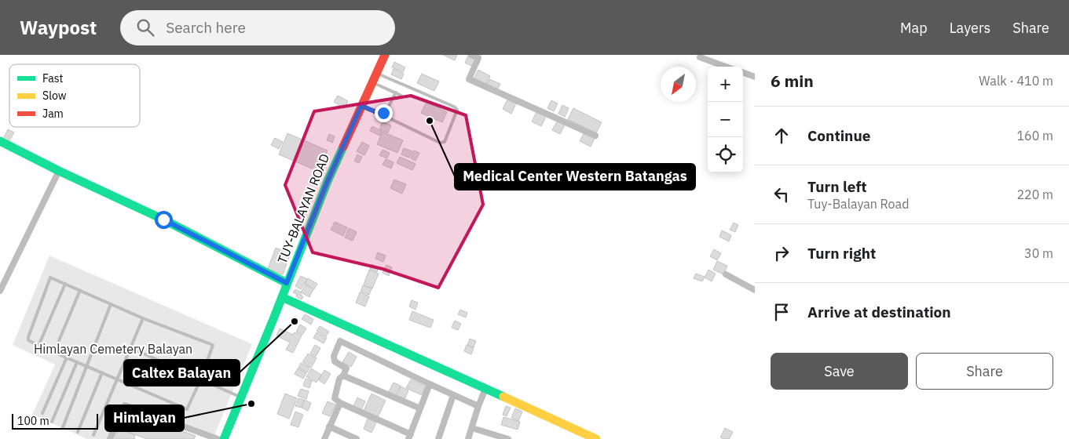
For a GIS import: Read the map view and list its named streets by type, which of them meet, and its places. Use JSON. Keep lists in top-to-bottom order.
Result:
{
  "streets": {
    "street": ["TUY-BALAYAN ROAD"]
  },
  "parks": ["Himlayan Cemetery Balayan"],
  "places": ["Medical Center Western Batangas", "Caltex Balayan", "Himlayan"],
  "legend": ["Fast", "Slow", "Jam"],
  "scale_bar": "100 m",
  "north": "bottom left",
  "page": {
    "header": "Waypost",
    "search": "Search here",
    "nav": ["Map", "Layers", "Share"],
    "heading": ["6 min", "Walk · 410 m"],
    "map_buttons": ["+", "−"],
    "list": [
      ["Continue", "160 m"],
      ["Turn left", "Tuy-Balayan Road", "220 m"],
      ["Turn right", "30 m"],
      "Arrive at destination"
    ],
    "buttons": ["Save", "Share"],
    "scale": "100 m"
  }
}
